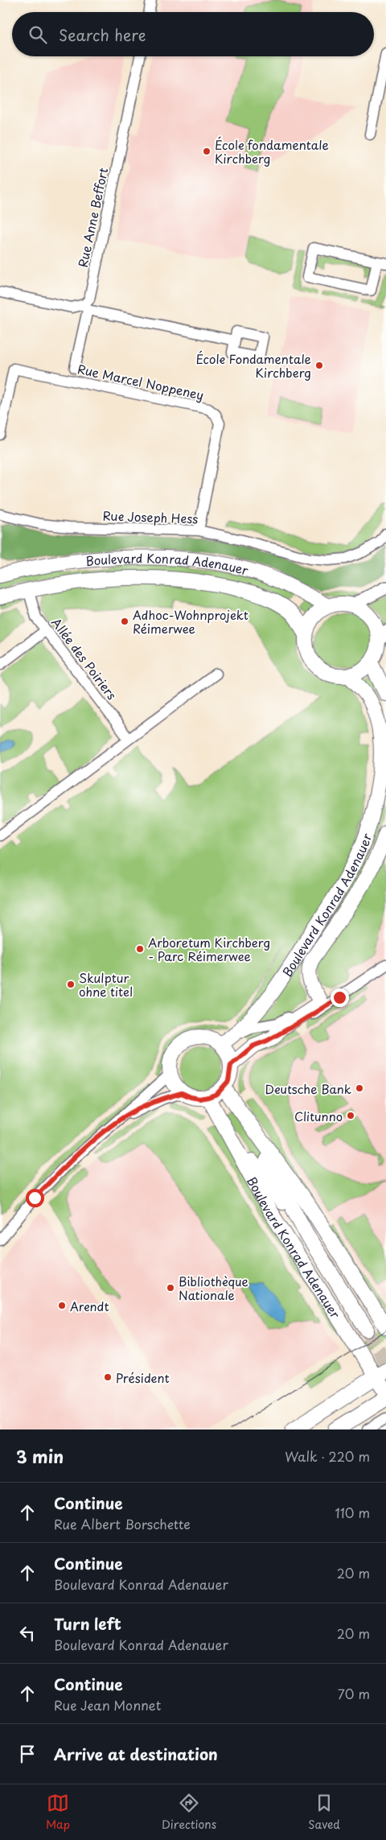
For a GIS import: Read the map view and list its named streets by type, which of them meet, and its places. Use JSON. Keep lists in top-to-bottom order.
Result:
{
  "streets": {
    "main road": ["Boulevard Konrad Adenauer"],
    "street": [
      "Rue Anne Beffort",
      "Rue Marcel Noppeney",
      "Rue Joseph Hess",
      "Allée des Poiriers"
    ]
  },
  "crossings": [
    ["Rue Marcel Noppeney", "Rue Joseph Hess"],
    ["Boulevard Konrad Adenauer", "Allée des Poiriers"]
  ],
  "places": [
    "École fondamentale Kirchberg",
    "École Fondamentale Kirchberg",
    "Adhoc-Wohnprojekt Réimerwee",
    "Arboretum Kirchberg - Parc Réimerwee",
    "Skulptur ohne titel",
    "Deutsche Bank",
    "Clitunno",
    "Bibliothèque Nationale",
    "Arendt",
    "Président"
  ],
  "page": {
    "search": "Search here",
    "heading": ["3 min", "Walk · 220 m"],
    "list": [
      ["Continue", "Rue Albert Borschette", "110 m"],
      ["Continue", "Boulevard Konrad Adenauer", "20 m"],
      ["Turn left", "Boulevard Konrad Adenauer", "20 m"],
      ["Continue", "Rue Jean Monnet", "70 m"],
      "Arrive at destination"
    ],
    "nav": ["Map", "Directions", "Saved"]
  }
}
